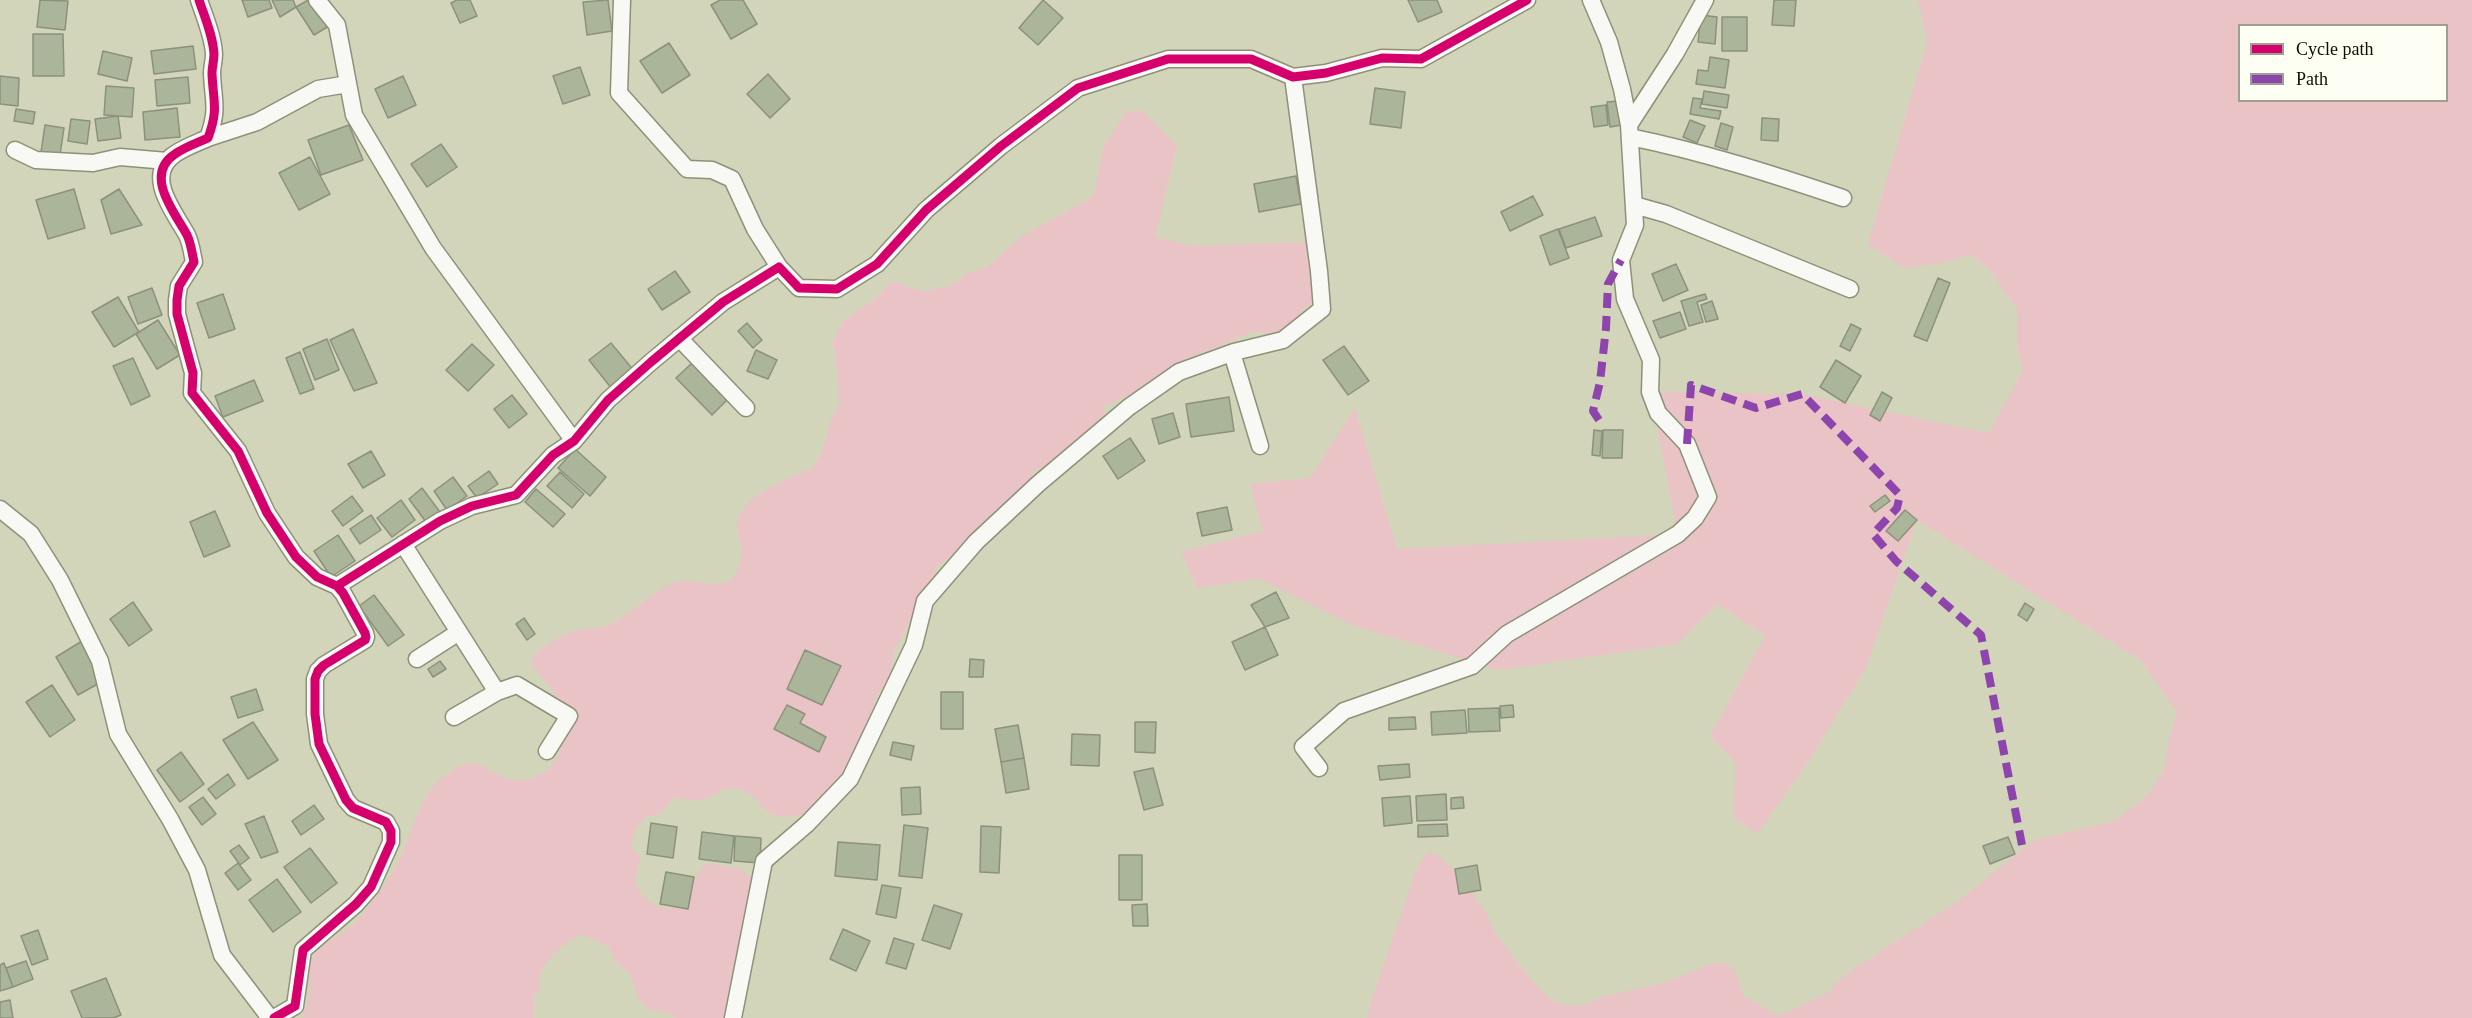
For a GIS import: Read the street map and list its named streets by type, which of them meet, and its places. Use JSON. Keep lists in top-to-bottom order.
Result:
{
  "legend": ["Cycle path", "Path"]
}
